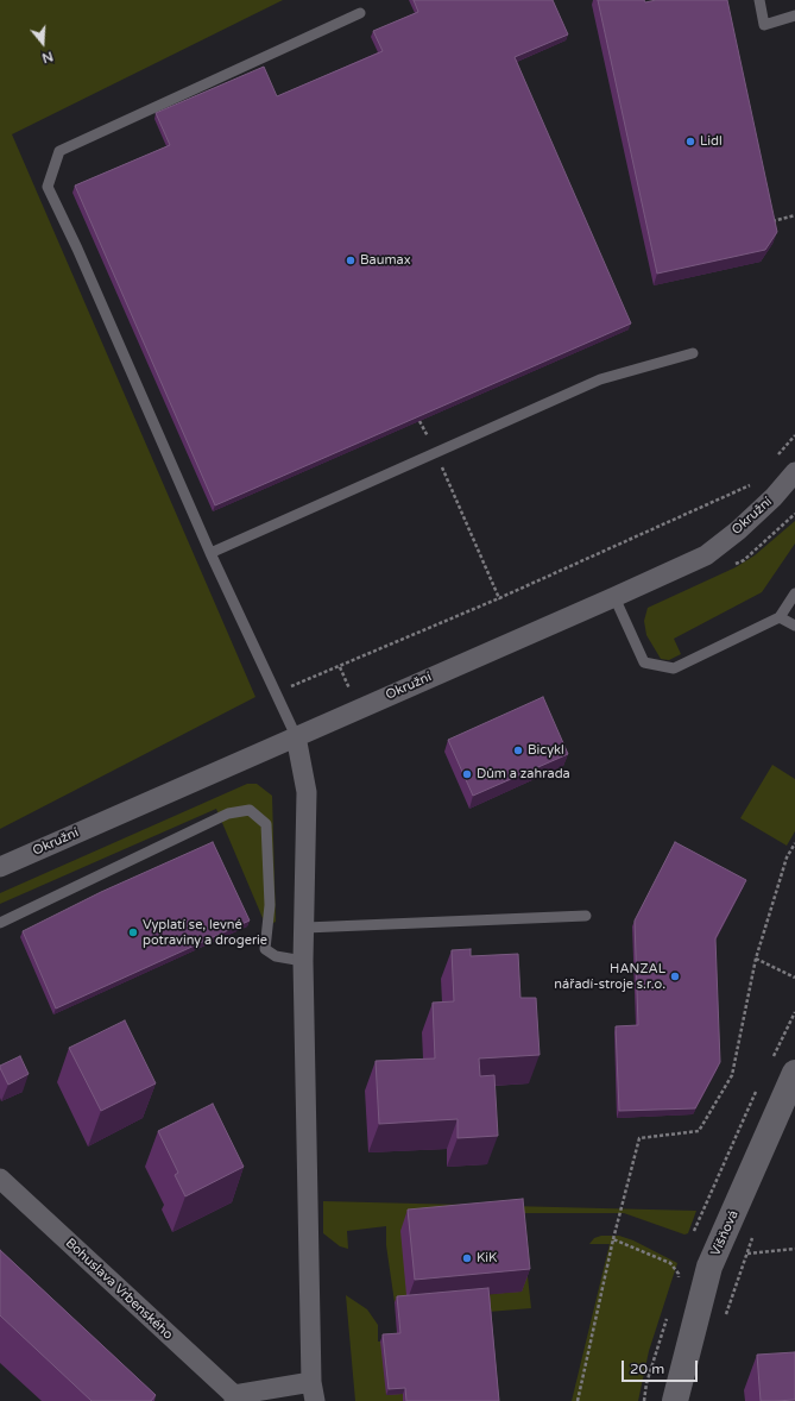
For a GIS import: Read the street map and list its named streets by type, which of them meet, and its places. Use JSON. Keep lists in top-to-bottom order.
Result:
{
  "streets": {
    "street": ["Okružní", "Višňová", "Bohuslava Vrbenského"]
  },
  "places": [
    "Lidl",
    "Baumax",
    "Bicykl",
    "Dům a zahrada",
    "Vyplatí se, levné potraviny a drogerie",
    "HANZAL nářadí-stroje s.r.o.",
    "KiK"
  ],
  "scale_bar": "20 m",
  "north": "bottom"
}
